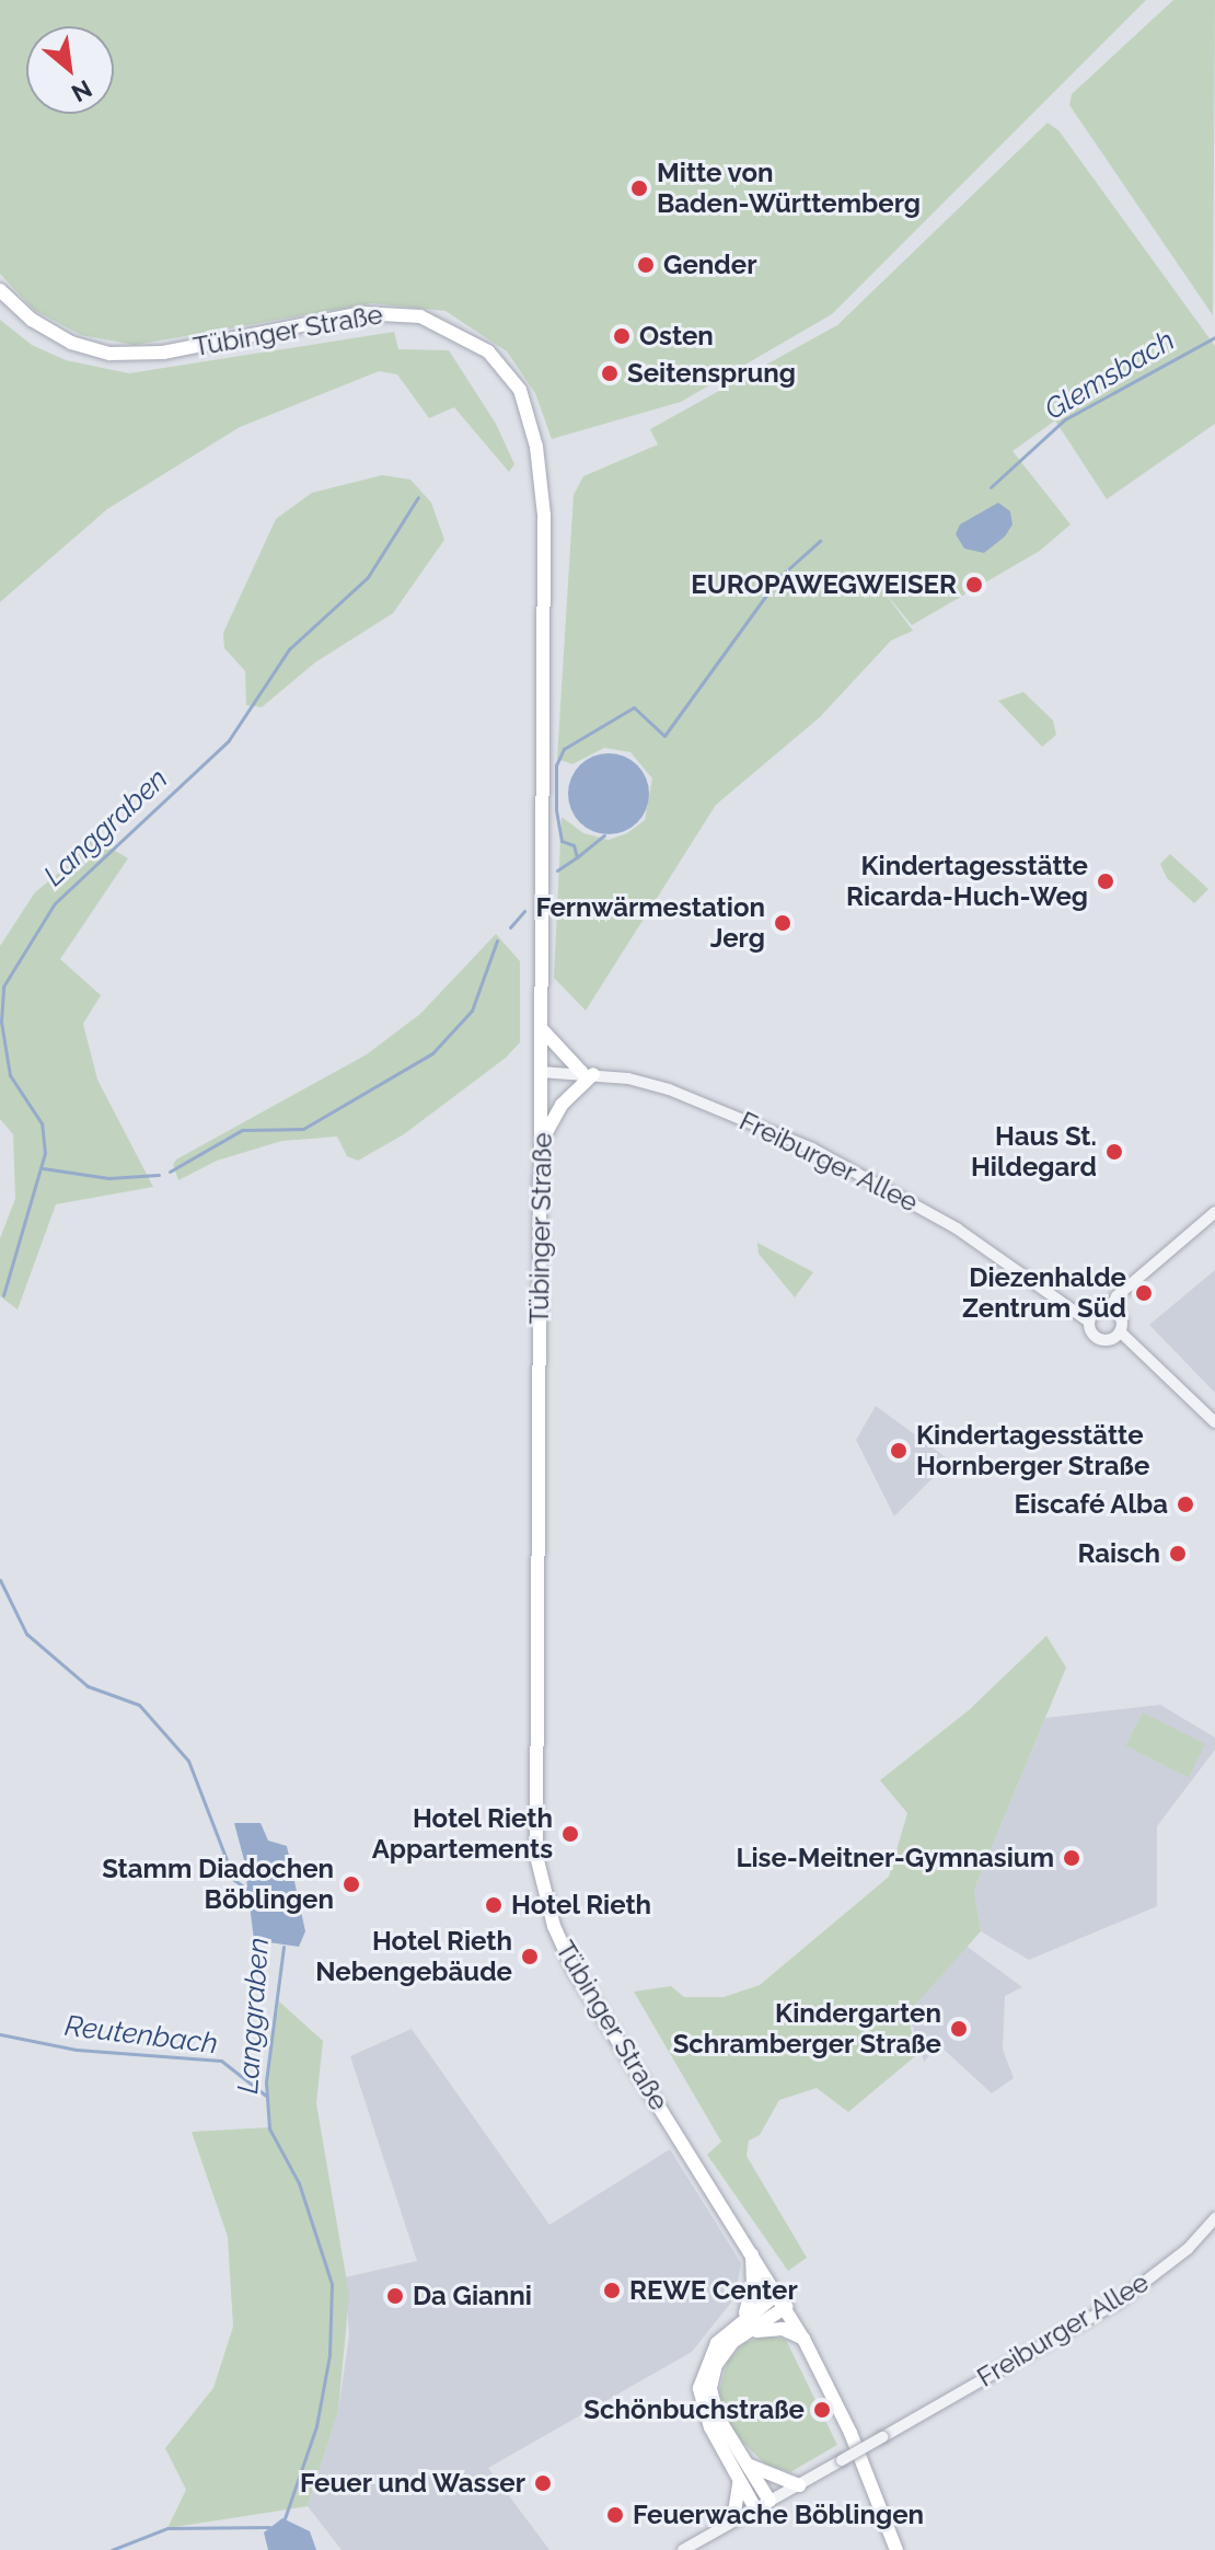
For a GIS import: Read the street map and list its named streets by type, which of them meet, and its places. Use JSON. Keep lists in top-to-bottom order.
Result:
{
  "streets": {
    "main road": ["Tübinger Straße"],
    "street": ["Freiburger Allee"]
  },
  "crossings": [
    ["Tübinger Straße", "Freiburger Allee"]
  ],
  "water": ["Glemsbach", "Langgraben", "Reutenbach"],
  "places": [
    "Mitte von Baden-Württemberg",
    "Gender",
    "Osten",
    "Seitensprung",
    "EUROPAWEGWEISER",
    "Kindertagesstätte Ricarda-Huch-Weg",
    "Fernwärmestation Jerg",
    "Haus St. Hildegard",
    "Diezenhalde Zentrum Süd",
    "Kindertagesstätte Hornberger Straße",
    "Eiscafé Alba",
    "Raisch",
    "Hotel Rieth Appartements",
    "Lise-Meitner-Gymnasium",
    "Stamm Diadochen Böblingen",
    "Hotel Rieth",
    "Hotel Rieth Nebengebäude",
    "Kindergarten Schramberger Straße",
    "REWE Center",
    "Da Gianni",
    "Schönbuchstraße",
    "Feuer und Wasser",
    "Feuerwache Böblingen"
  ],
  "north": "bottom right"
}
